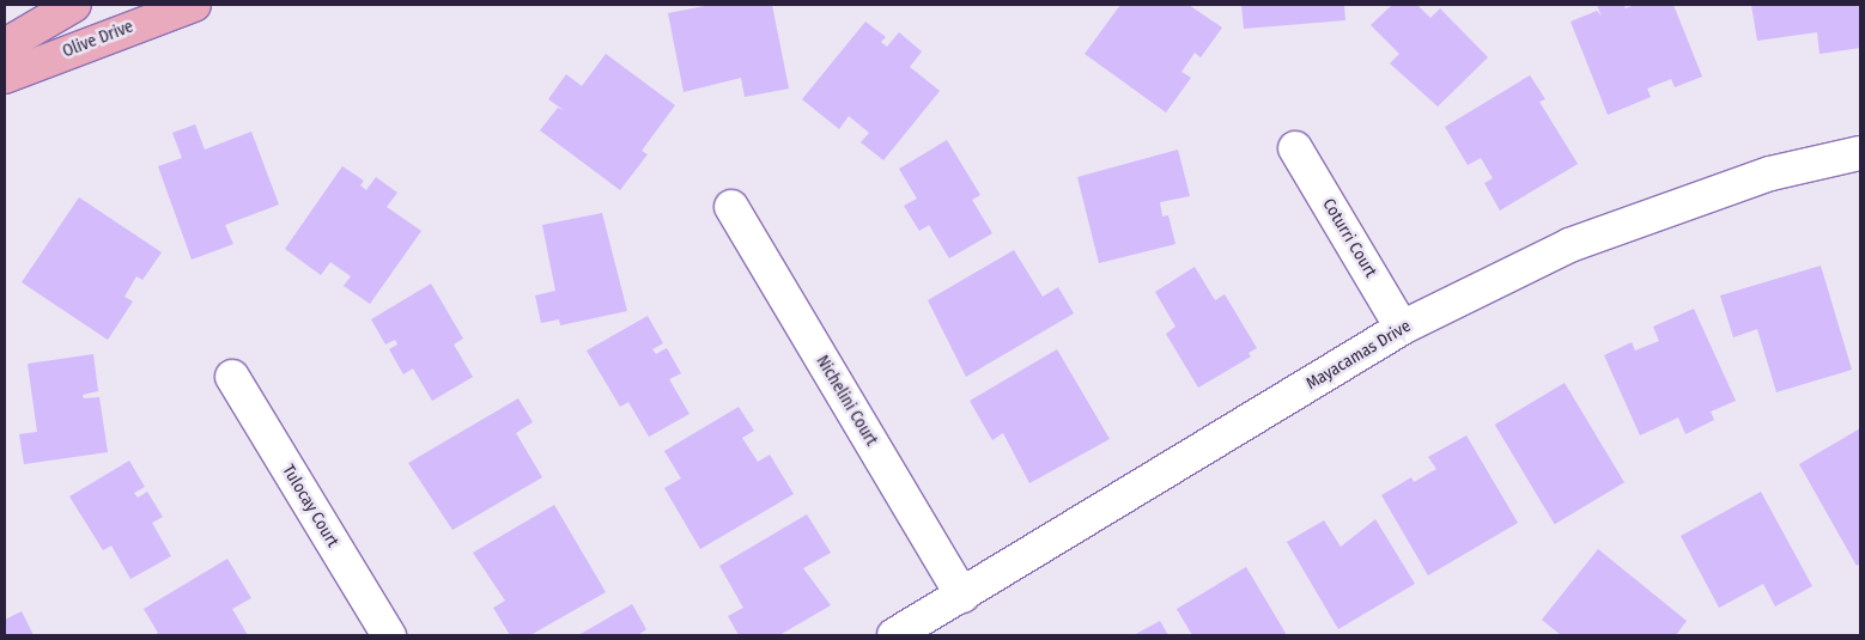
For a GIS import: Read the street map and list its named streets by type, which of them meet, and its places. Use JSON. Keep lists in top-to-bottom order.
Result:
{
  "streets": {
    "main road": ["Olive Drive"],
    "street": [
      "Coturri Court",
      "Mayacamas Drive",
      "Nichelini Court",
      "Tulocay Court"
    ]
  },
  "crossings": [
    ["Coturri Court", "Mayacamas Drive"],
    ["Mayacamas Drive", "Nichelini Court"]
  ]
}
